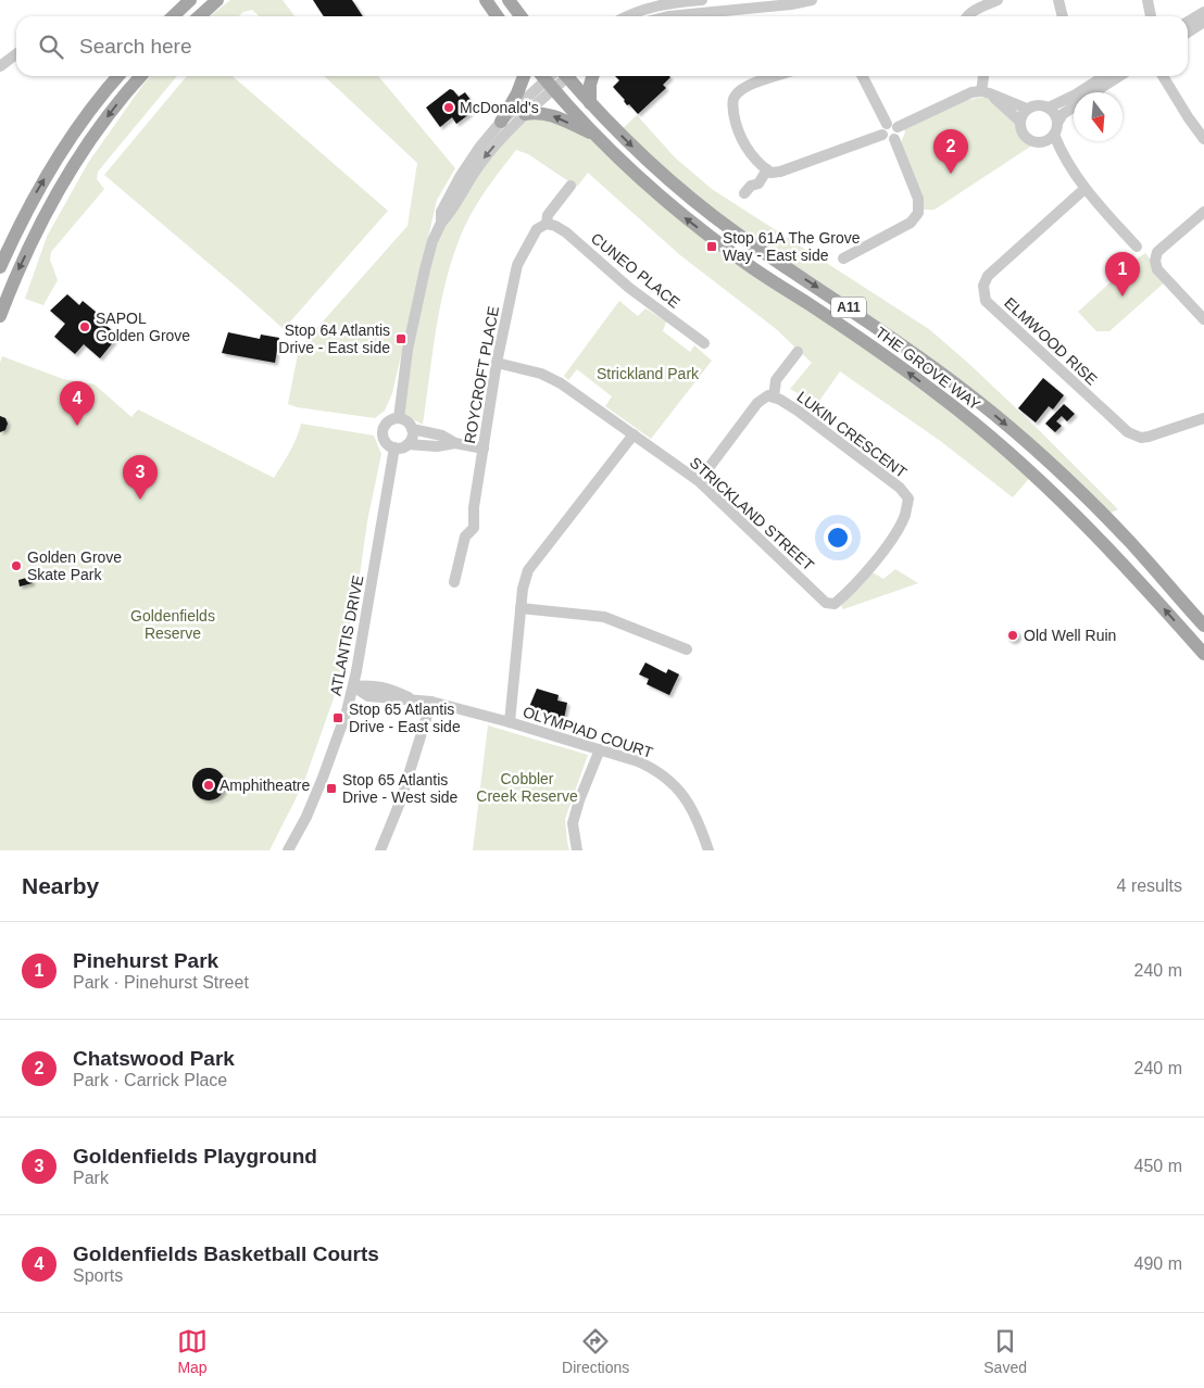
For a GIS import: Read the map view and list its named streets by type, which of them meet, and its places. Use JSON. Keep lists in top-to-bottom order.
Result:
{
  "streets": {
    "main road": ["A11", "THE GROVE WAY"],
    "street": [
      "CUNEO PLACE",
      "ELMWOOD RISE",
      "ROYCROFT PLACE",
      "LUKIN CRESCENT",
      "STRICKLAND STREET",
      "ATLANTIS DRIVE",
      "OLYMPIAD COURT"
    ]
  },
  "crossings": [
    ["CUNEO PLACE", "ROYCROFT PLACE"],
    ["ROYCROFT PLACE", "STRICKLAND STREET"],
    ["LUKIN CRESCENT", "STRICKLAND STREET"],
    ["ATLANTIS DRIVE", "OLYMPIAD COURT"]
  ],
  "parks": ["Strickland Park", "Goldenfields Reserve", "Cobbler Creek Reserve"],
  "places": {
    "other": [
      "McDonald's",
      "SAPOL Golden Grove",
      "Golden Grove Skate Park",
      "Old Well Ruin",
      "Amphitheatre"
    ],
    "transit": [
      "Stop 61A The Grove Way - East side",
      "Stop 64 Atlantis Drive - East side",
      "Stop 65 Atlantis Drive - East side",
      "Stop 65 Atlantis Drive - West side"
    ]
  },
  "north": "bottom",
  "page": {
    "search": "Search here",
    "pins": [
      "2",
      "1",
      "4",
      "3"
    ],
    "heading": ["Nearby", "4 results"],
    "list": [
      {
        "mark": "1",
        "name": "Pinehurst Park",
        "note": "Park · Pinehurst Street",
        "value": "240 m"
      },
      {
        "mark": "2",
        "name": "Chatswood Park",
        "note": "Park · Carrick Place",
        "value": "240 m"
      },
      {
        "mark": "3",
        "name": "Goldenfields Playground",
        "note": "Park",
        "value": "450 m"
      },
      {
        "mark": "4",
        "name": "Goldenfields Basketball Courts",
        "note": "Sports",
        "value": "490 m"
      }
    ],
    "nav": ["Map", "Directions", "Saved"]
  }
}
